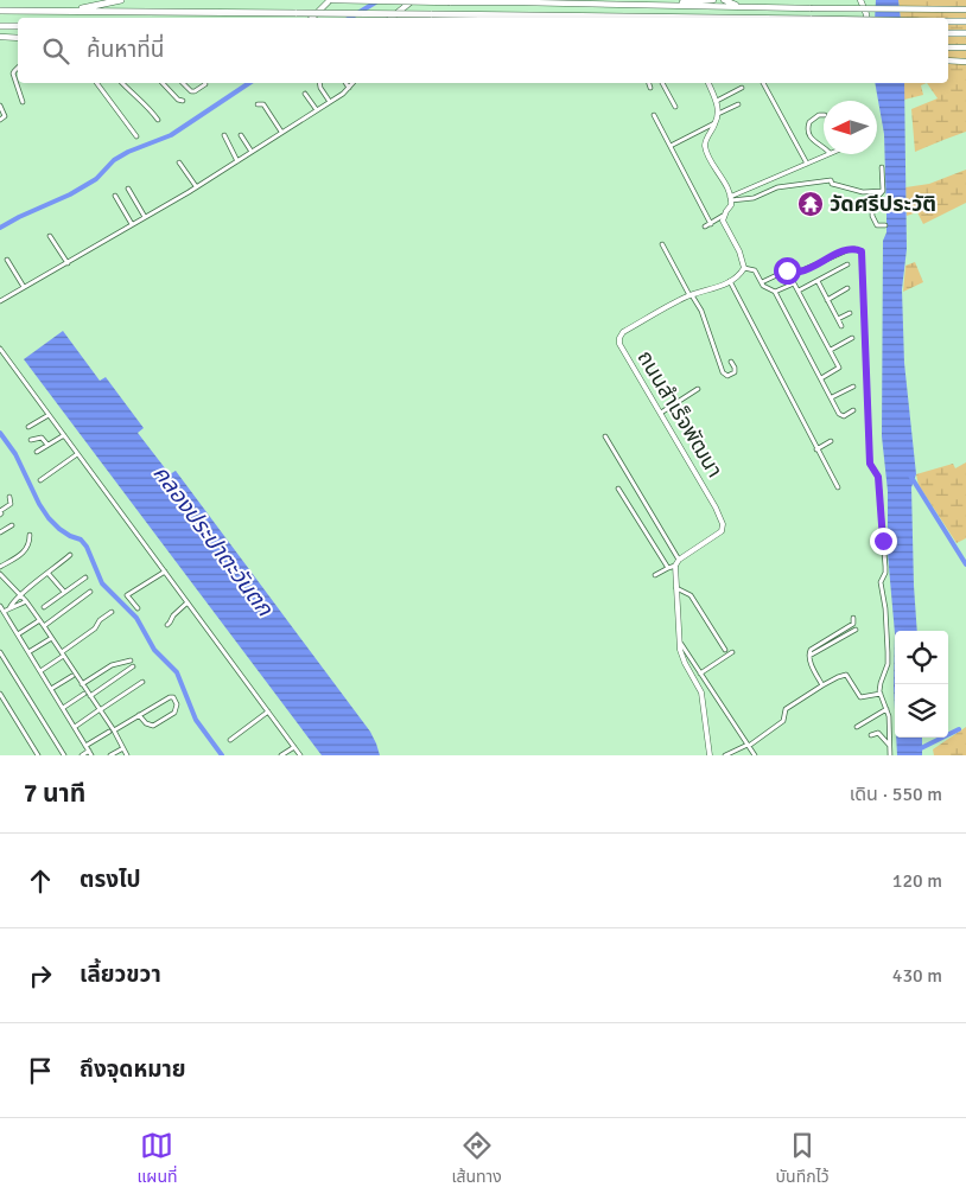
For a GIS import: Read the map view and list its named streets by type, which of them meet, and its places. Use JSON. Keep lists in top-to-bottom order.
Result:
{
  "streets": {
    "street": ["ถนนสำเร็จพัฒนา"]
  },
  "water": ["คลองประปาตะวันตก"],
  "places": {
    "temple": ["วัดศรีประวัติ"]
  },
  "north": "left",
  "page": {
    "search": "ค้นหาที่นี่",
    "heading": ["7 นาที", "เดิน · 550 m"],
    "list": [
      ["ตรงไป", "120 m"],
      ["เลี้ยวขวา", "430 m"],
      "ถึงจุดหมาย"
    ],
    "nav": ["แผนที่", "เส้นทาง", "บันทึกไว้"]
  }
}
